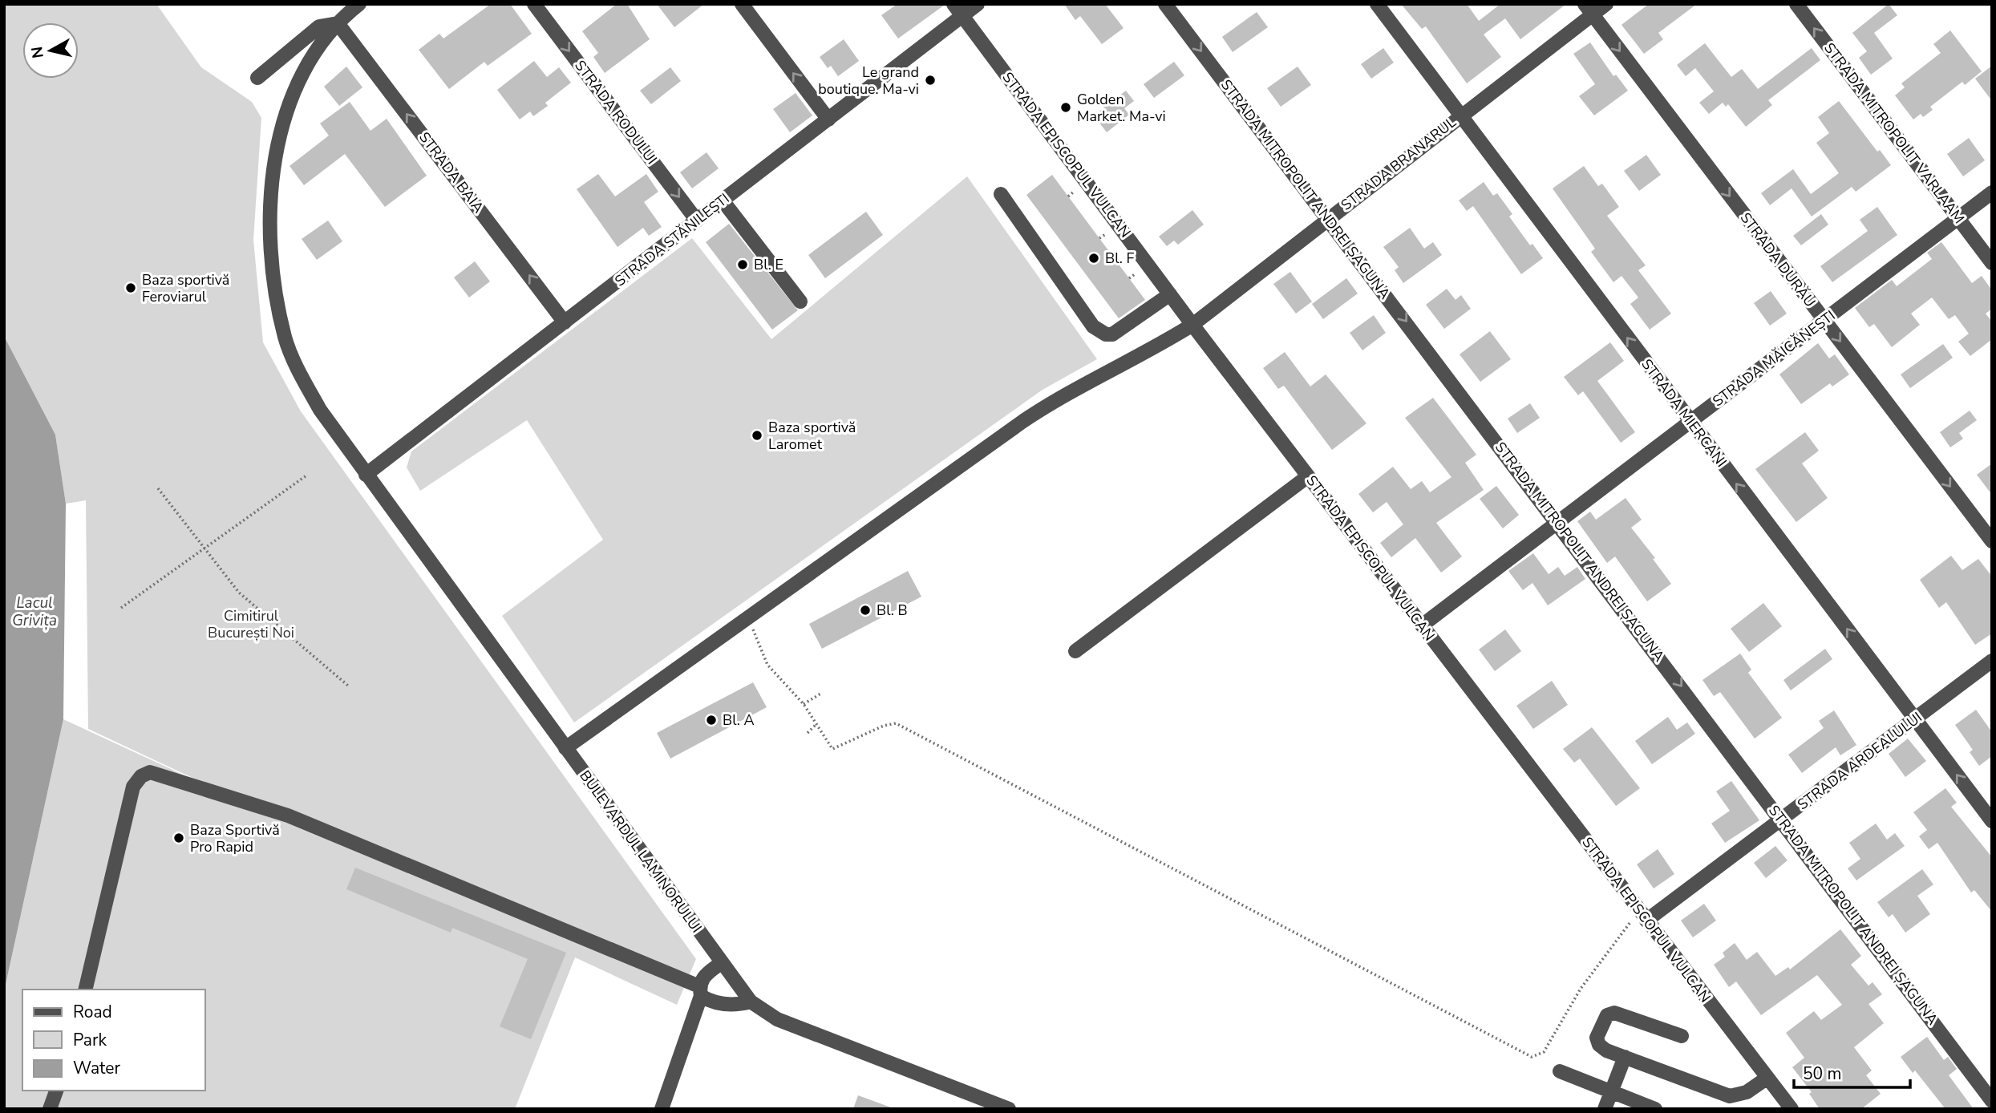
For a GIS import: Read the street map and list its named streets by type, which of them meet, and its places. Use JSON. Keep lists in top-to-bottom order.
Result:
{
  "streets": {
    "street": [
      "STRADA RODULUI",
      "STRADA MITROPOLIT VARLAAM",
      "STRADA EPISCOPUL VULCAN",
      "STRADA BRANARUL",
      "STRADA BAIA",
      "STRADA MITROPOLIT ANDREI ȘAGUNA",
      "STRADA STĂNILEȘTI",
      "STRADA DURĂU",
      "STRADA MĂICĂNEȘTI",
      "STRADA MIERCANI",
      "STRADA ARDEALULUI",
      "BULEVARDUL LAMINORULUI"
    ]
  },
  "crossings": [
    ["STRADA RODULUI", "STRADA STĂNILEȘTI"],
    ["STRADA MITROPOLIT VARLAAM", "STRADA MĂICĂNEȘTI"],
    ["STRADA EPISCOPUL VULCAN", "STRADA BRANARUL"],
    ["STRADA EPISCOPUL VULCAN", "STRADA STĂNILEȘTI"],
    ["STRADA EPISCOPUL VULCAN", "STRADA MĂICĂNEȘTI"],
    ["STRADA EPISCOPUL VULCAN", "STRADA ARDEALULUI"],
    ["STRADA BRANARUL", "STRADA MITROPOLIT ANDREI ȘAGUNA"],
    ["STRADA BRANARUL", "STRADA DURĂU"],
    ["STRADA BRANARUL", "STRADA MIERCANI"],
    ["STRADA BRANARUL", "BULEVARDUL LAMINORULUI"],
    ["STRADA BAIA", "STRADA STĂNILEȘTI"],
    ["STRADA BAIA", "BULEVARDUL LAMINORULUI"],
    ["STRADA MITROPOLIT ANDREI ȘAGUNA", "STRADA MĂICĂNEȘTI"],
    ["STRADA MITROPOLIT ANDREI ȘAGUNA", "STRADA ARDEALULUI"],
    ["STRADA STĂNILEȘTI", "BULEVARDUL LAMINORULUI"],
    ["STRADA DURĂU", "STRADA MĂICĂNEȘTI"],
    ["STRADA MĂICĂNEȘTI", "STRADA MIERCANI"],
    ["STRADA MIERCANI", "STRADA ARDEALULUI"]
  ],
  "one_way": [
    "STRADA RODULUI",
    "STRADA MITROPOLIT VARLAAM",
    "STRADA BAIA",
    "STRADA MITROPOLIT ANDREI ȘAGUNA",
    "STRADA DURĂU",
    "STRADA MIERCANI"
  ],
  "water": ["Lacul Grivița"],
  "parks": ["Cimitirul București Noi"],
  "places": [
    "Le grand boutique. Ma-vi",
    "Golden Market. Ma-vi",
    "Bl. F",
    "Bl. E",
    "Baza sportivă Feroviarul",
    "Baza sportivă Laromet",
    "Bl. B",
    "Bl. A",
    "Baza Sportivă Pro Rapid"
  ],
  "legend": ["Road", "Park", "Water"],
  "scale_bar": "50 m",
  "north": "left"
}
